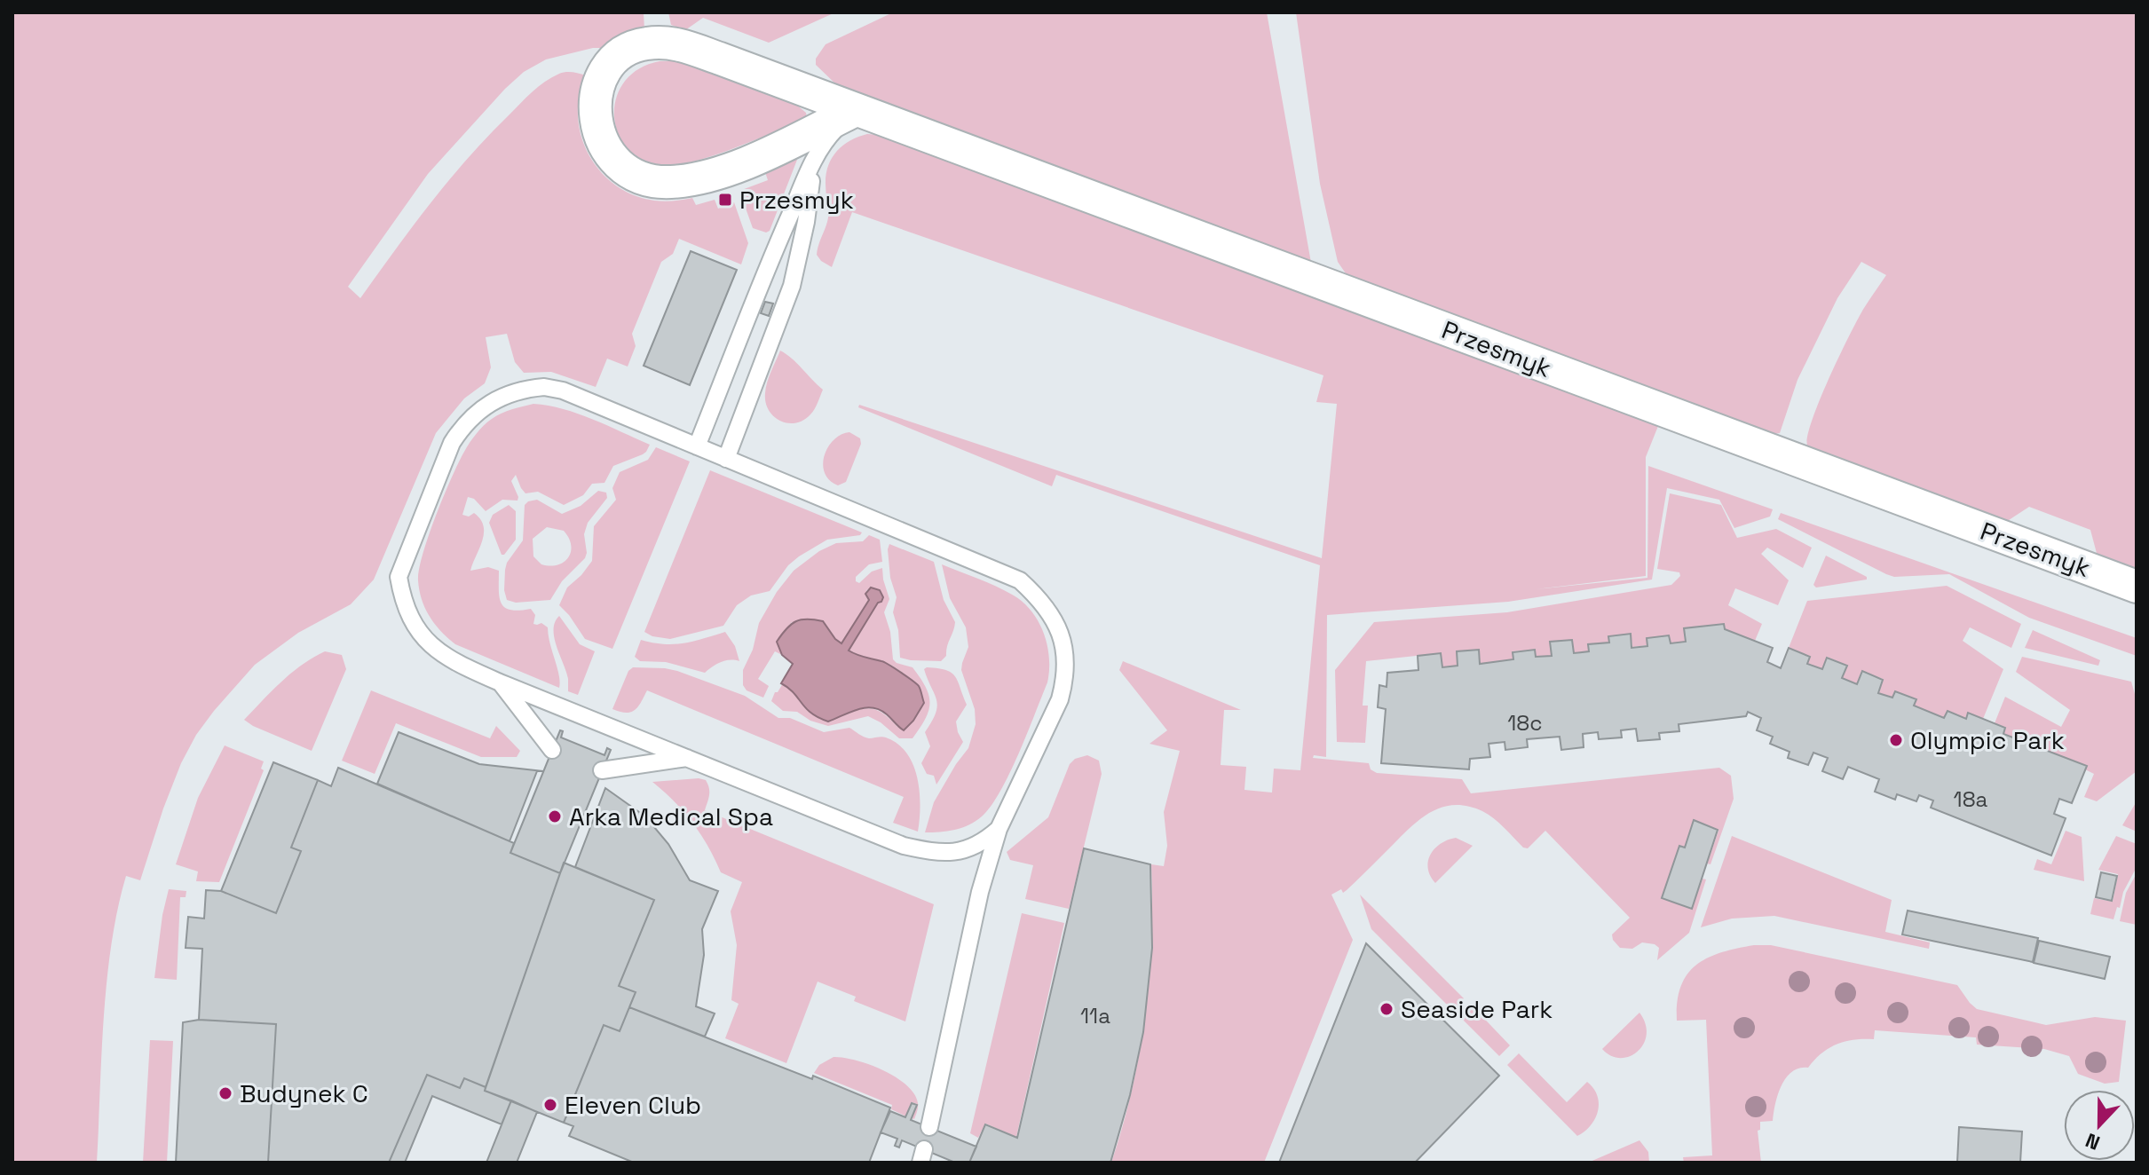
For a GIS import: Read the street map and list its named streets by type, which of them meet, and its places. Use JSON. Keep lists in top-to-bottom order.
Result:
{
  "streets": {
    "street": ["Przesmyk"]
  },
  "places": {
    "transit": ["Przesmyk"],
    "other": [
      "Olympic Park",
      "Arka Medical Spa",
      "Seaside Park",
      "Budynek C",
      "Eleven Club"
    ]
  },
  "house_numbers": ["18c", "18a", "11a"],
  "north": "bottom"
}
